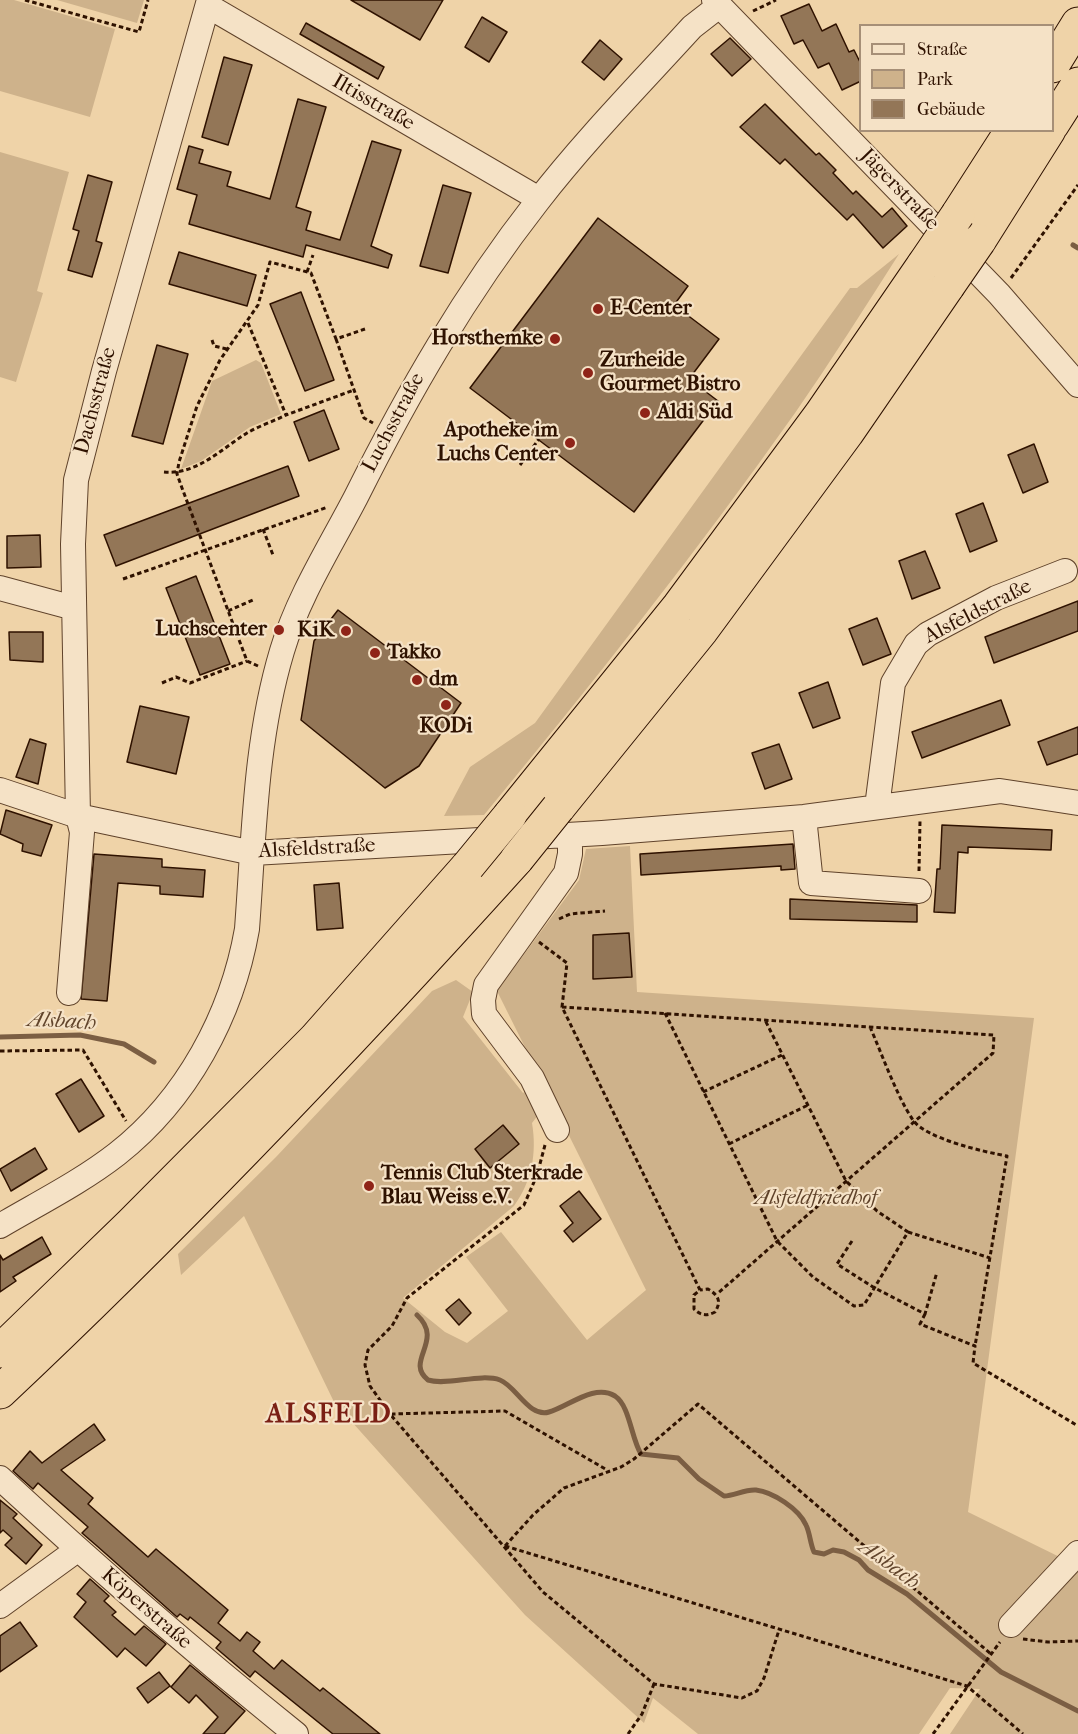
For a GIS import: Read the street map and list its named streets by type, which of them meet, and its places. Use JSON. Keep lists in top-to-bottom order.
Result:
{
  "streets": {
    "street": [
      "Iltisstraße",
      "Jägerstraße",
      "Dachsstraße",
      "Luchsstraße",
      "Alsfeldstraße",
      "Köperstraße"
    ]
  },
  "crossings": [
    ["Iltisstraße", "Dachsstraße"],
    ["Iltisstraße", "Luchsstraße"],
    ["Jägerstraße", "Luchsstraße"],
    ["Dachsstraße", "Alsfeldstraße"],
    ["Luchsstraße", "Alsfeldstraße"]
  ],
  "districts": ["ALSFELD"],
  "water": ["Alsbach"],
  "parks": ["Alsfeldfriedhof"],
  "places": [
    "E-Center",
    "Horsthemke",
    "Zurheide Gourmet Bistro",
    "Aldi Süd",
    "Apotheke im Luchs Center",
    "Luchscenter",
    "KiK",
    "Takko",
    "dm",
    "KODi",
    "Tennis Club Sterkrade Blau Weiss e.V."
  ],
  "legend": ["Straße", "Park", "Gebäude"]
}
